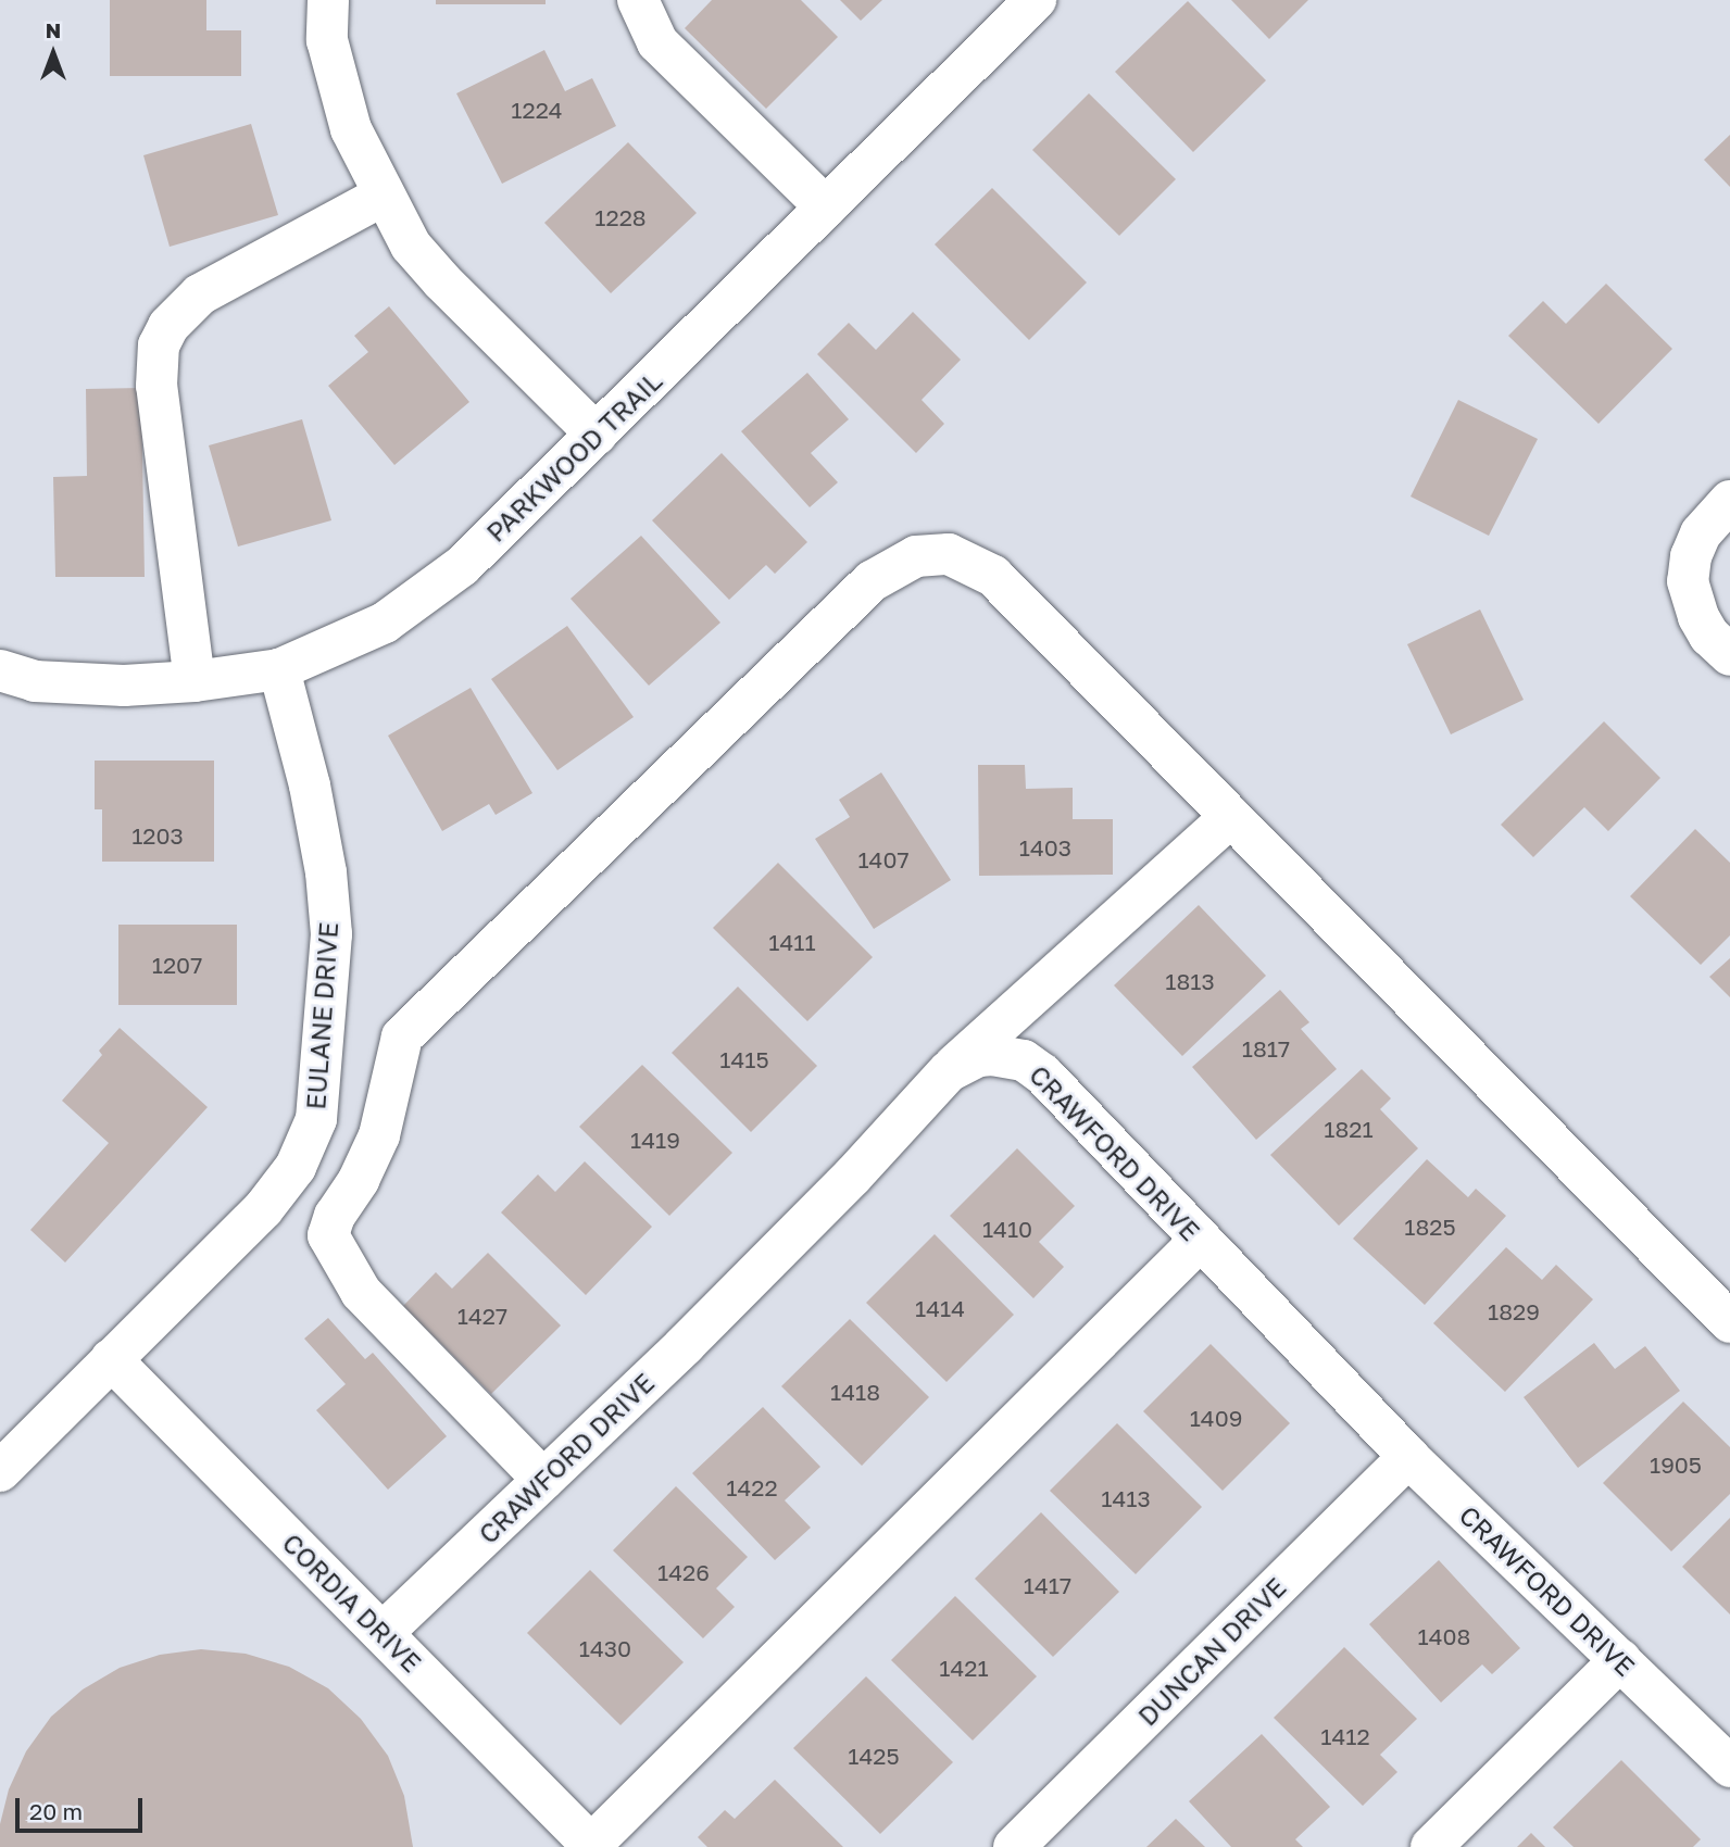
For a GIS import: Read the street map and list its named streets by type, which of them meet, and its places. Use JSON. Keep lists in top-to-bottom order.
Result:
{
  "streets": {
    "street": [
      "PARKWOOD TRAIL",
      "EULANE DRIVE",
      "CRAWFORD DRIVE",
      "CORDIA DRIVE",
      "DUNCAN DRIVE"
    ]
  },
  "crossings": [
    ["PARKWOOD TRAIL", "EULANE DRIVE"],
    ["EULANE DRIVE", "CORDIA DRIVE"],
    ["CRAWFORD DRIVE", "CORDIA DRIVE"],
    ["CRAWFORD DRIVE", "DUNCAN DRIVE"]
  ],
  "house_numbers": [
    "1224",
    "1228",
    "1203",
    "1403",
    "1407",
    "1411",
    "1207",
    "1813",
    "1817",
    "1415",
    "1821",
    "1419",
    "1825",
    "1410",
    "1414",
    "1829",
    "1427",
    "1418",
    "1409",
    "1905",
    "1422",
    "1413",
    "1426",
    "1417",
    "1408",
    "1430",
    "1421",
    "1412",
    "1425"
  ],
  "scale_bar": "20 m",
  "north": "top"
}
